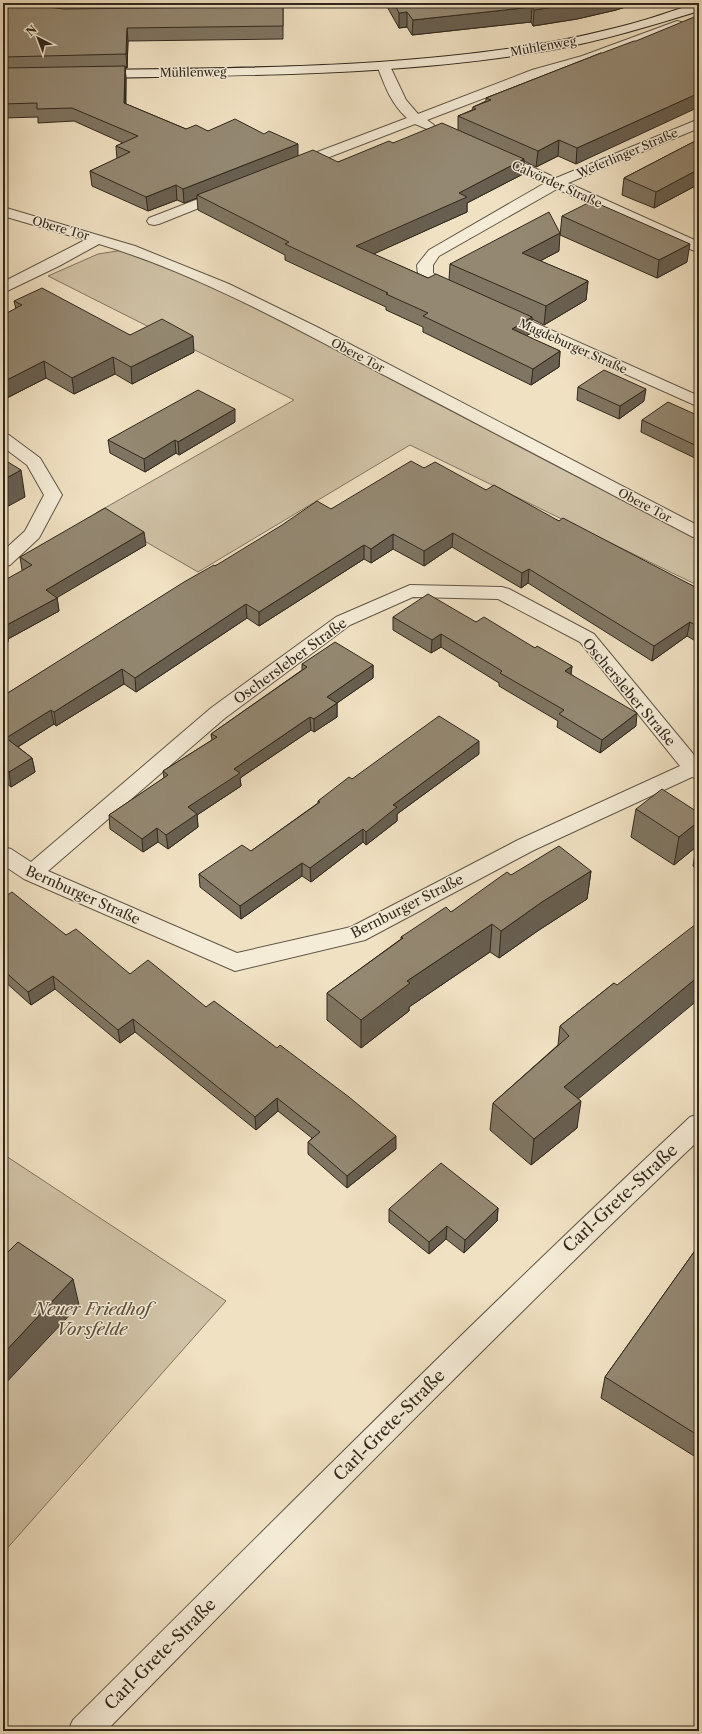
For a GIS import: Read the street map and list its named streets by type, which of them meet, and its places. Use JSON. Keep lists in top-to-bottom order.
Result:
{
  "streets": {
    "street": [
      "Mühlenweg",
      "Weferlinger Straße",
      "Calvörder Straße",
      "Obere Tor",
      "Magdeburger Straße",
      "Oschersleber Straße",
      "Bernburger Straße",
      "Carl-Grete-Straße"
    ]
  },
  "crossings": [
    ["Weferlinger Straße", "Calvörder Straße"],
    ["Oschersleber Straße", "Bernburger Straße"]
  ],
  "parks": ["Neuer Friedhof Vorsfelde"],
  "north": "top left"
}
